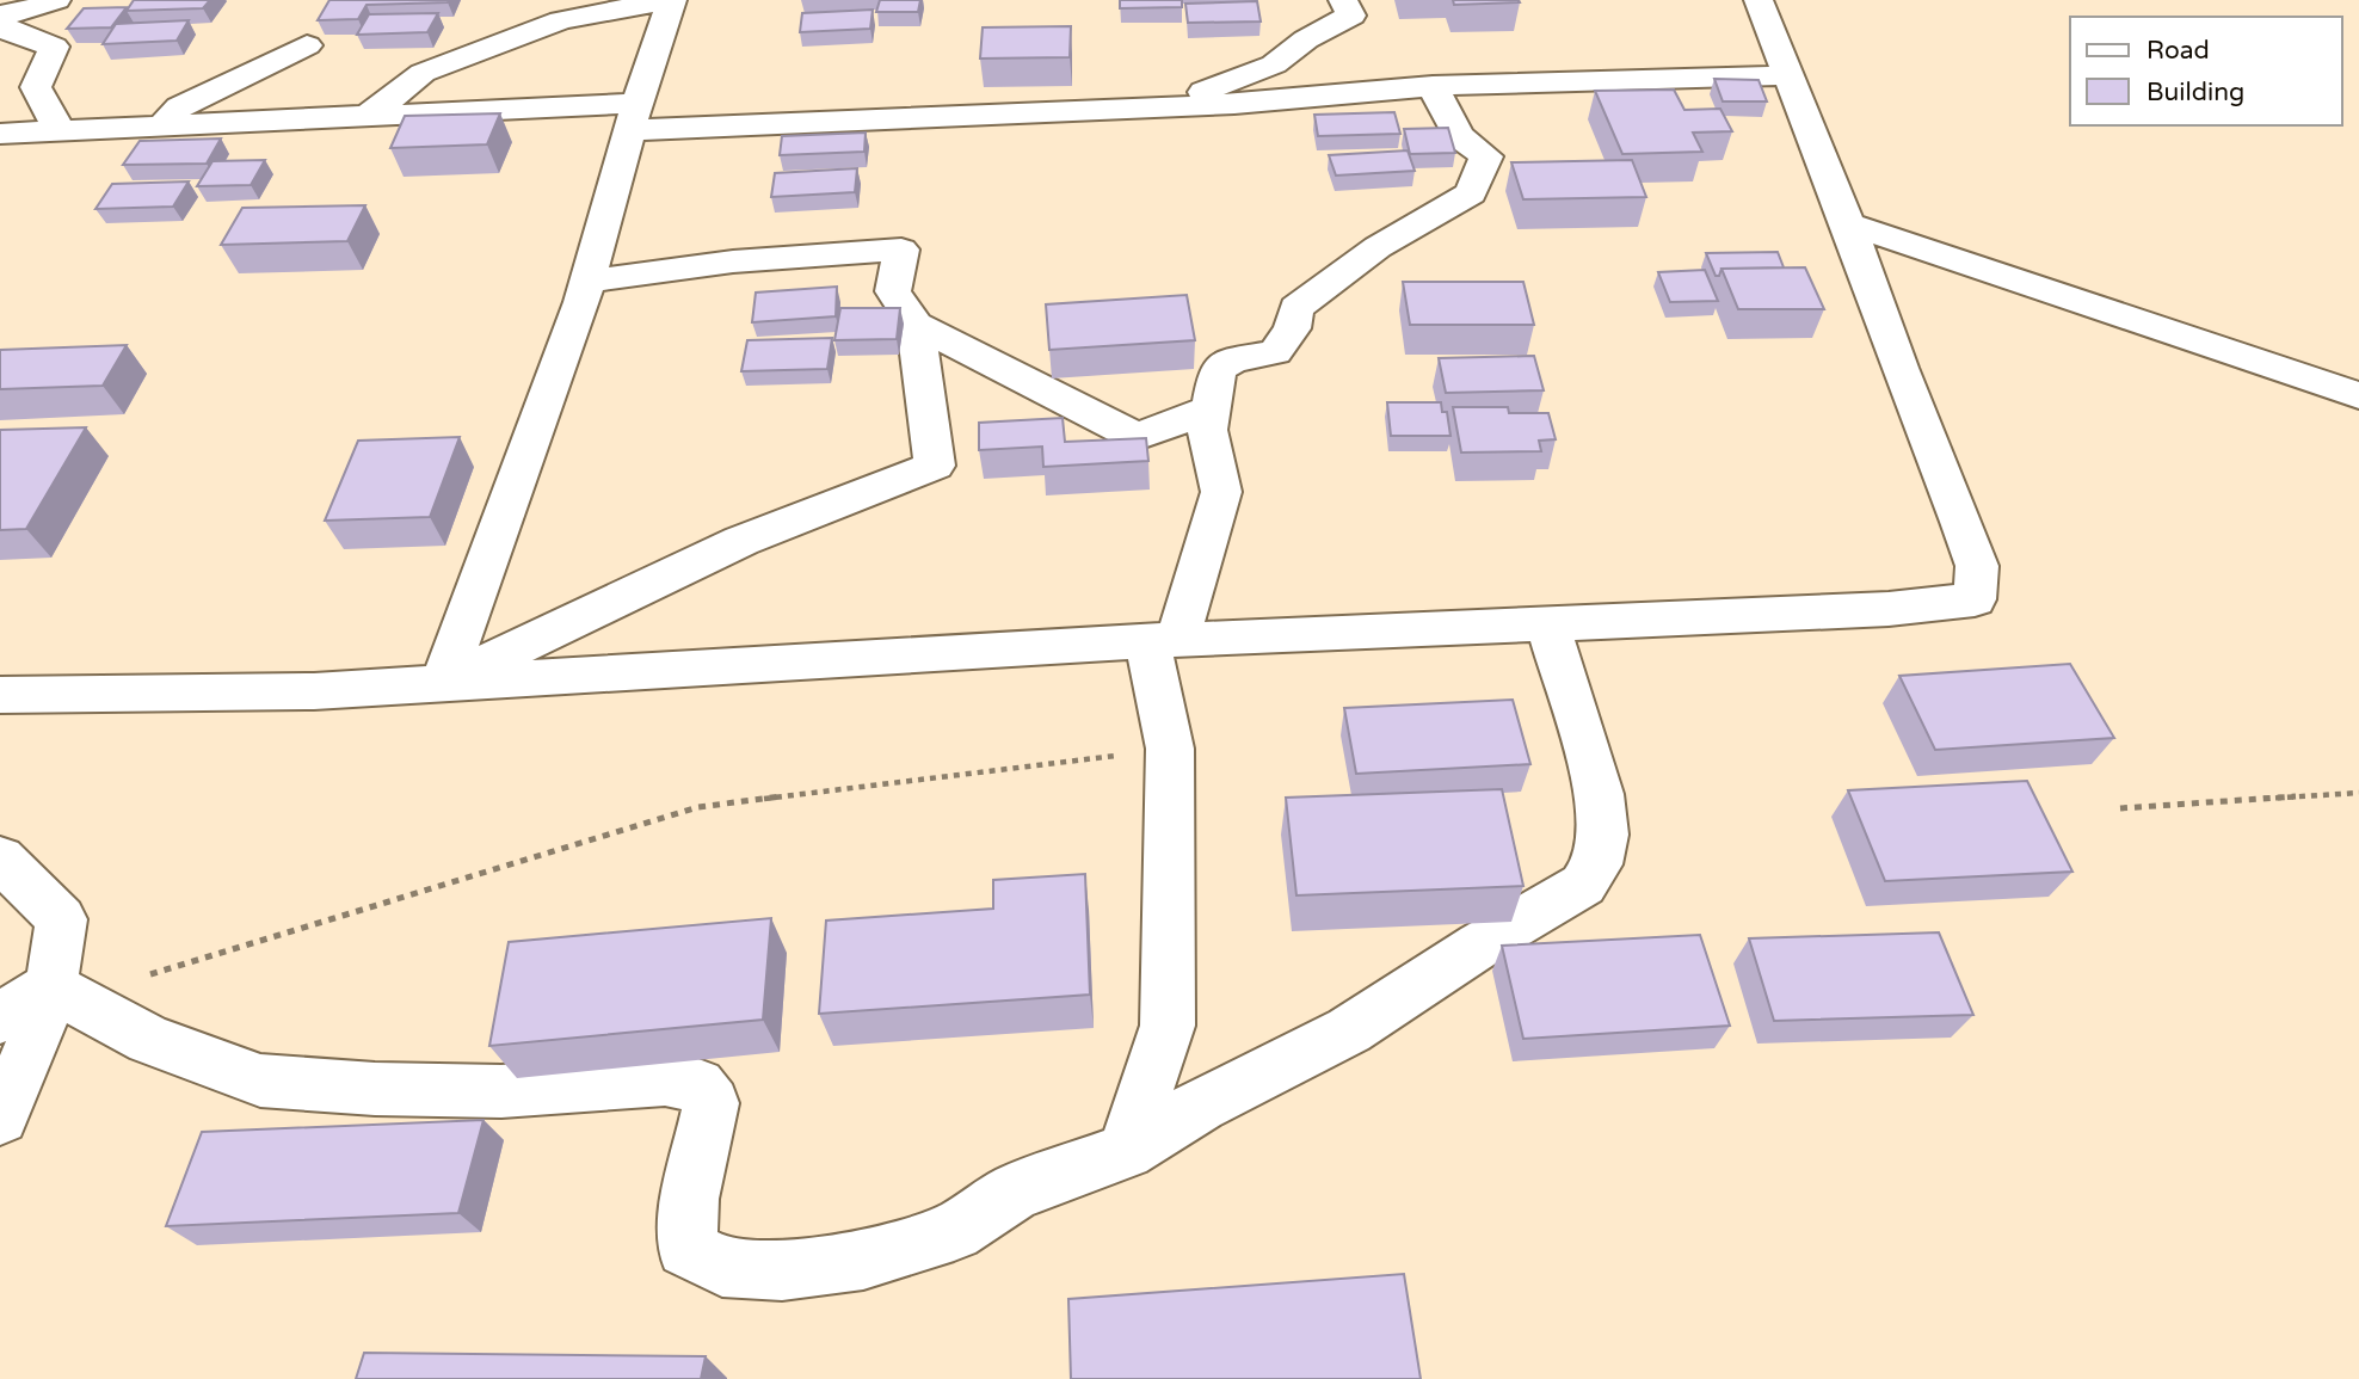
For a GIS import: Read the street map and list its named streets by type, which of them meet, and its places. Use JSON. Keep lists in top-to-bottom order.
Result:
{
  "legend": ["Road", "Building"]
}
